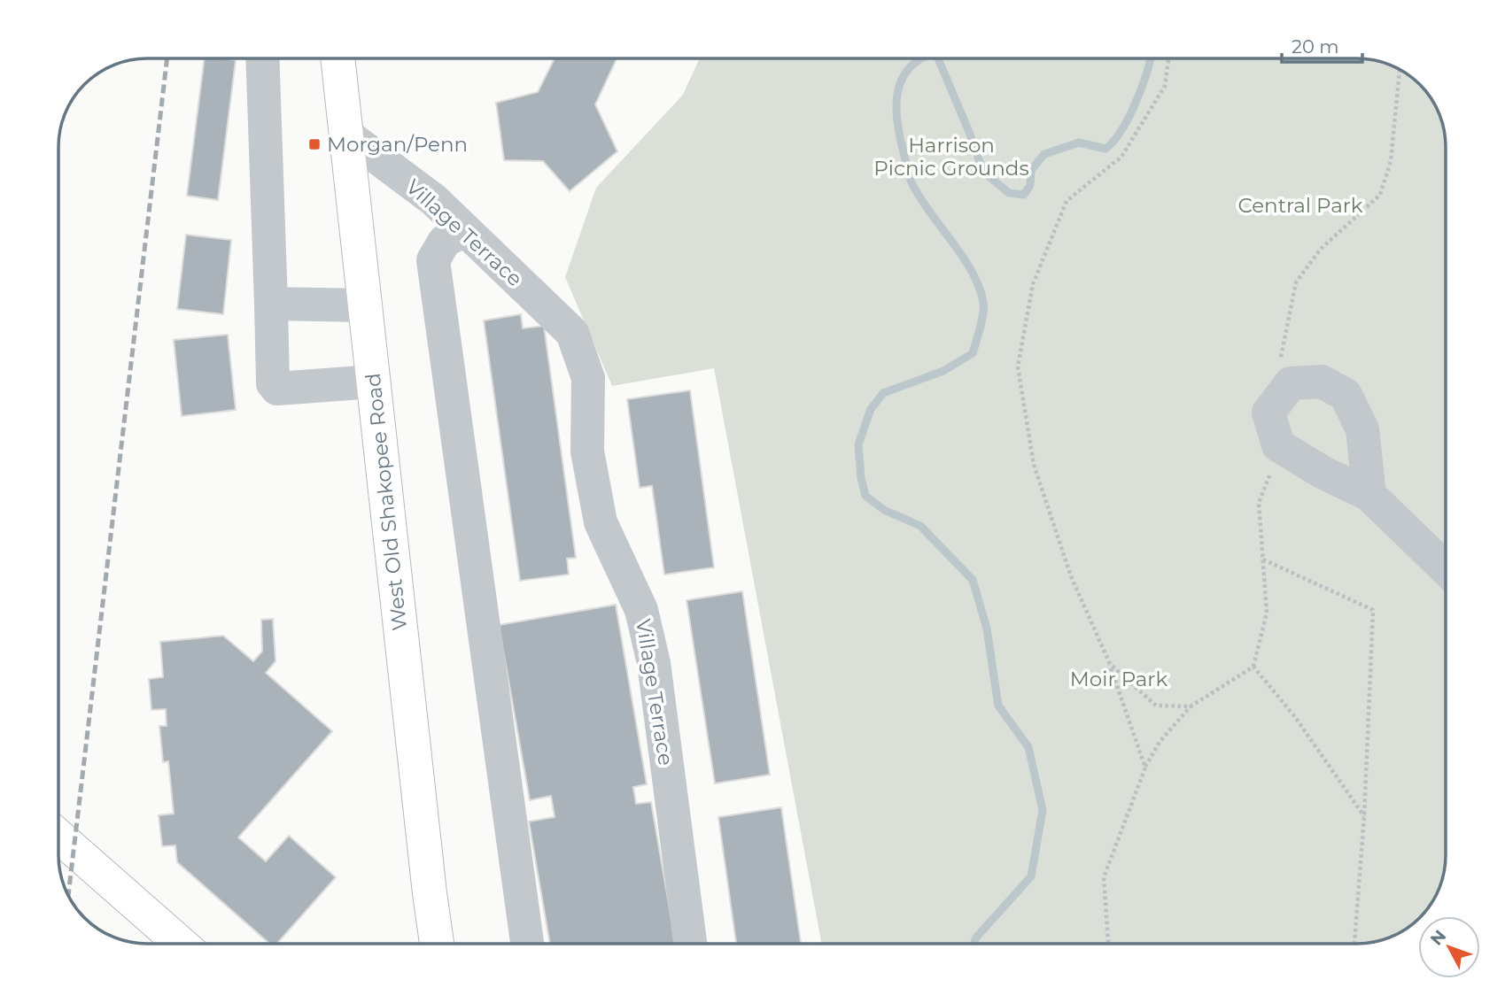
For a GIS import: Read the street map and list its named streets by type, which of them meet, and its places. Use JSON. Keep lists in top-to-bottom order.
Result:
{
  "streets": {
    "main road": ["West Old Shakopee Road"],
    "street": ["Village Terrace"]
  },
  "crossings": [
    ["Village Terrace", "West Old Shakopee Road"]
  ],
  "parks": ["Harrison Picnic Grounds", "Central Park", "Moir Park"],
  "places": {
    "transit": ["Morgan/Penn"]
  },
  "scale_bar": "20 m",
  "north": "top left"
}
